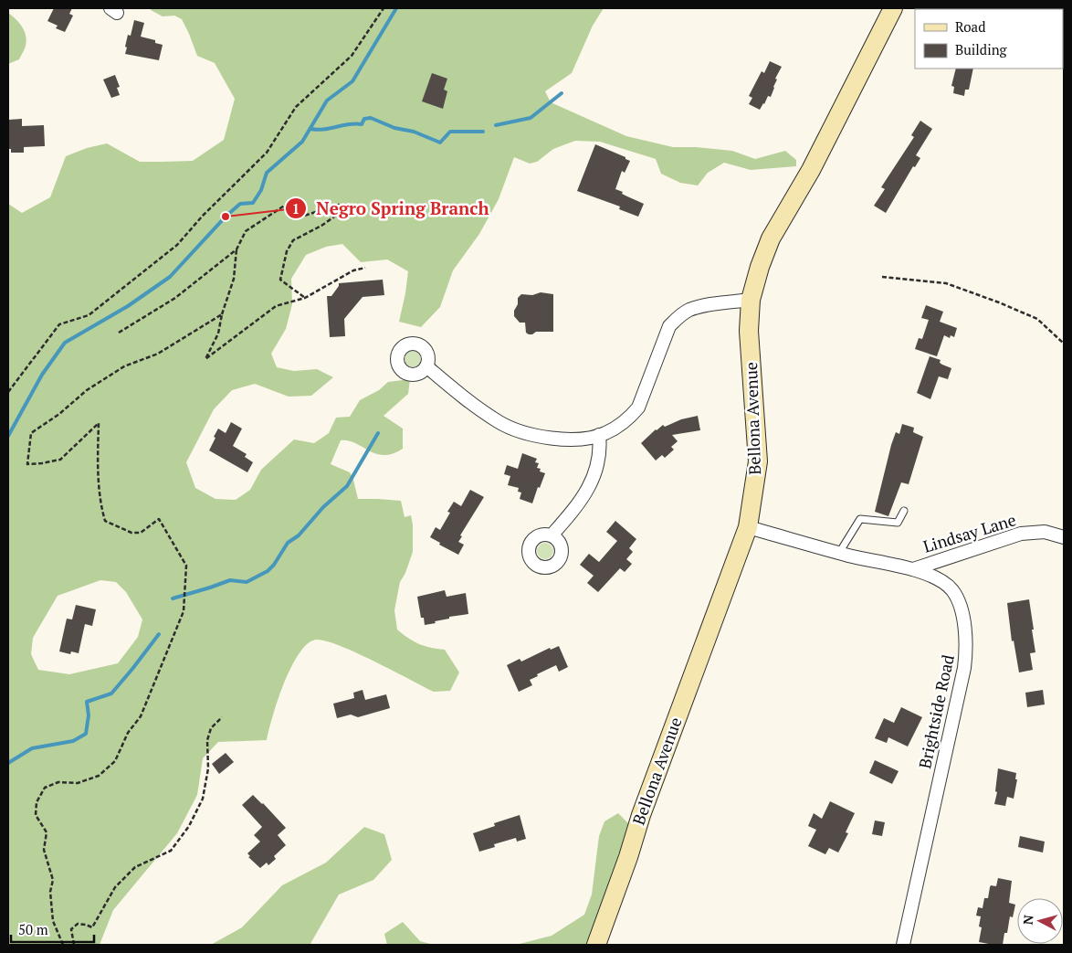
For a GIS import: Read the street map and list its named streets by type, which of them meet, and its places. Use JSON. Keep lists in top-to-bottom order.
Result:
{
  "streets": {
    "main road": ["Bellona Avenue"],
    "street": ["Lindsay Lane", "Brightside Road"]
  },
  "crossings": [
    ["Bellona Avenue", "Brightside Road"],
    ["Lindsay Lane", "Brightside Road"]
  ],
  "places": ["Negro Spring Branch"],
  "legend": ["Road", "Building"],
  "scale_bar": "50 m",
  "north": "left"
}
